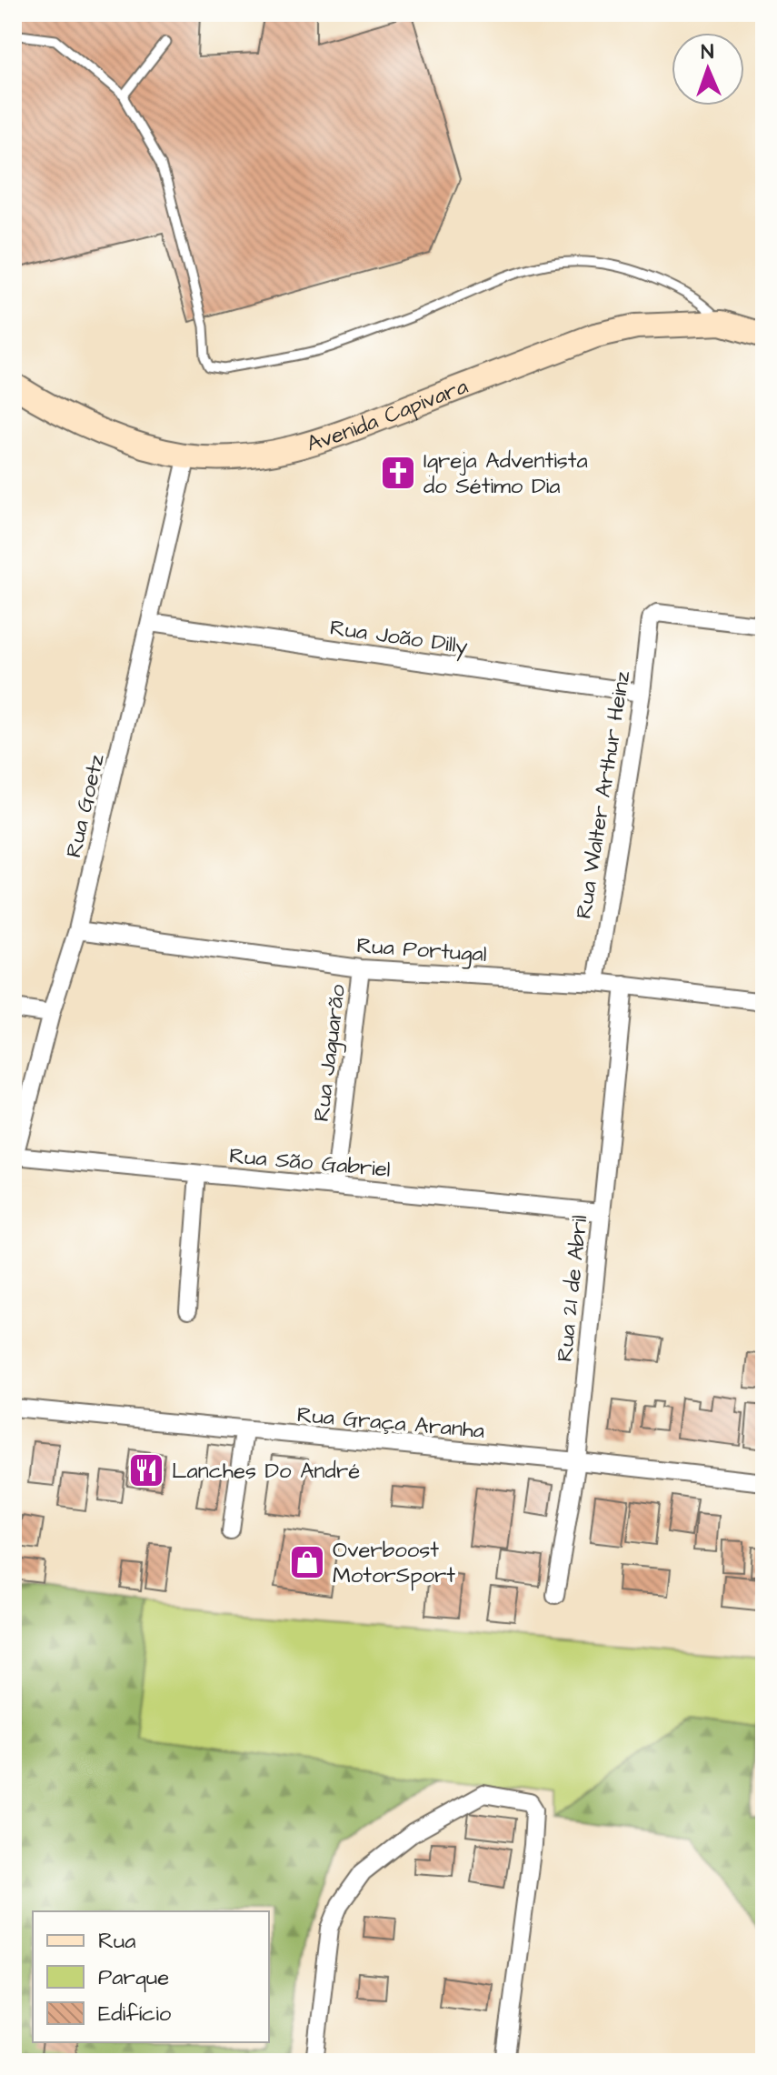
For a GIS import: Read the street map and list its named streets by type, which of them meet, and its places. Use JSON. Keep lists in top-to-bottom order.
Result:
{
  "streets": {
    "main road": ["Avenida Capivara"],
    "street": [
      "Rua João Dilly",
      "Rua Walter Arthur Heinz",
      "Rua Goetz",
      "Rua Portugal",
      "Rua Jaguarão",
      "Rua São Gabriel",
      "Rua 21 de Abril",
      "Rua Graça Aranha"
    ]
  },
  "crossings": [
    ["Avenida Capivara", "Rua Goetz"],
    ["Rua João Dilly", "Rua Walter Arthur Heinz"],
    ["Rua João Dilly", "Rua Goetz"],
    ["Rua Walter Arthur Heinz", "Rua Portugal"],
    ["Rua Goetz", "Rua Portugal"],
    ["Rua Goetz", "Rua São Gabriel"],
    ["Rua Portugal", "Rua Jaguarão"],
    ["Rua Portugal", "Rua 21 de Abril"],
    ["Rua Jaguarão", "Rua São Gabriel"],
    ["Rua São Gabriel", "Rua 21 de Abril"],
    ["Rua 21 de Abril", "Rua Graça Aranha"]
  ],
  "places": {
    "church": ["Igreja Adventista do Sétimo Dia"],
    "restaurant": ["Lanches Do André"],
    "shop": ["Overboost MotorSport"]
  },
  "legend": ["Rua", "Parque", "Edifício"],
  "north": "top"
}
